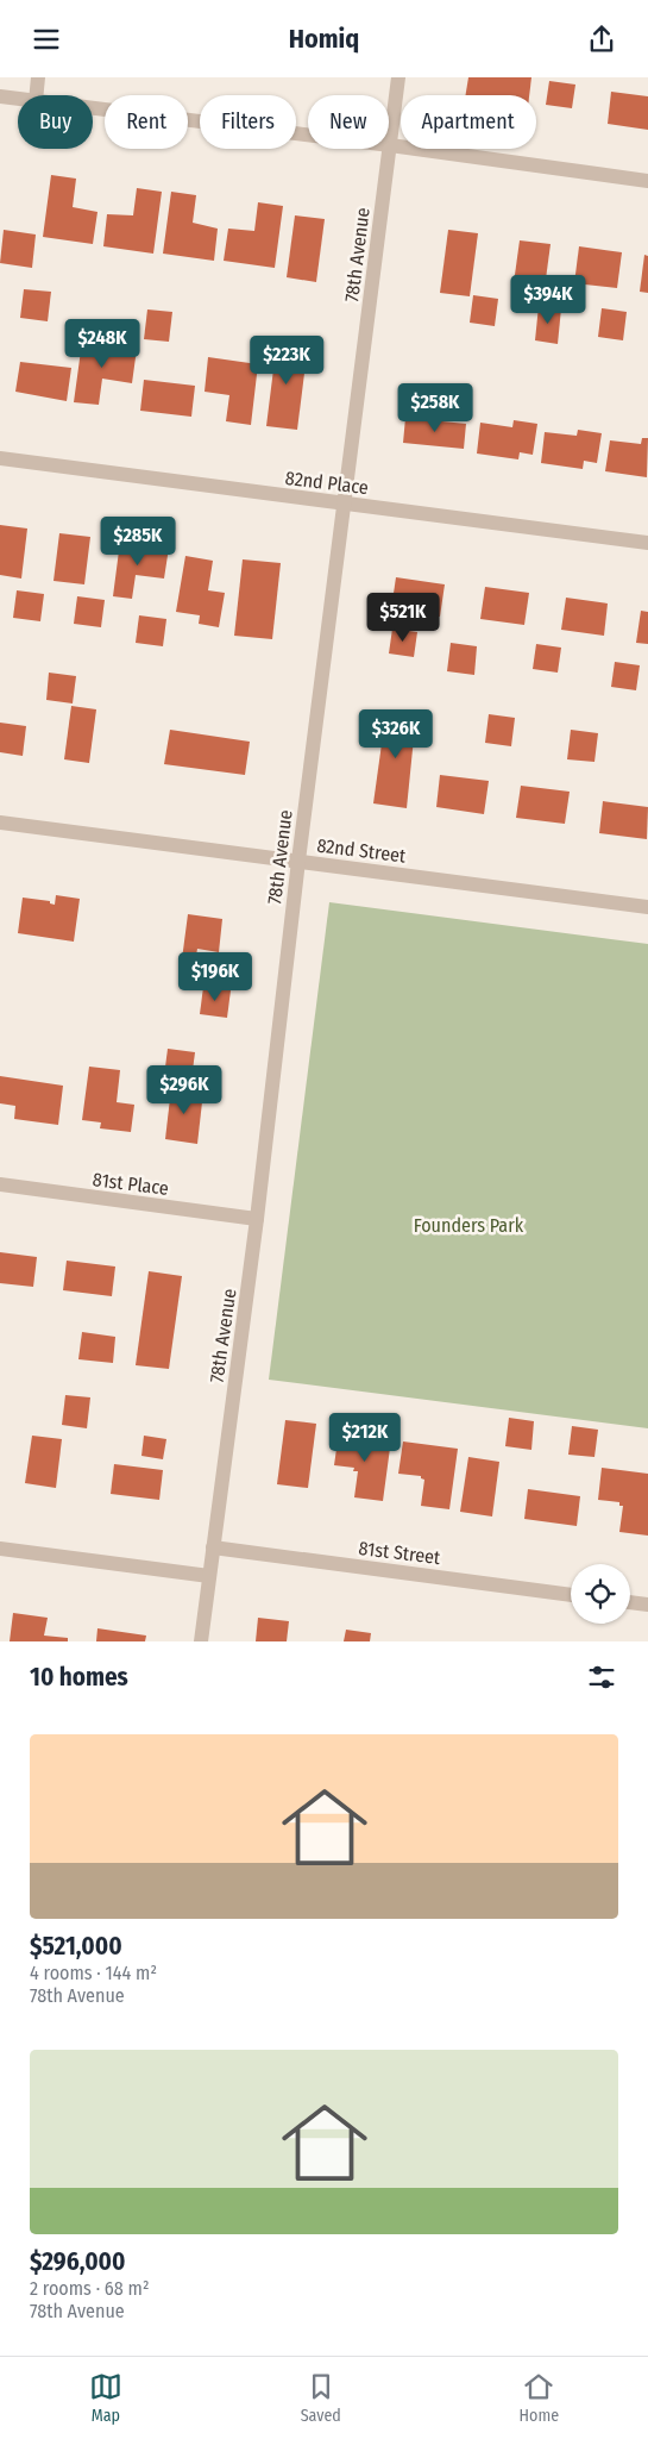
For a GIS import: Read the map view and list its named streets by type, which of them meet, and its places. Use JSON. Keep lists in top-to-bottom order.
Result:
{
  "streets": {
    "street": [
      "78th Avenue",
      "82nd Place",
      "82nd Street",
      "81st Place",
      "81st Street"
    ]
  },
  "crossings": [
    ["78th Avenue", "82nd Place"],
    ["78th Avenue", "82nd Street"],
    ["78th Avenue", "81st Place"],
    ["78th Avenue", "81st Street"]
  ],
  "parks": ["Founders Park"],
  "page": {
    "header": "Homiq",
    "chip": [
      "Buy",
      "Rent",
      "Filters",
      "New",
      "Apartment"
    ],
    "price": [
      "$394K",
      "$248K",
      "$223K",
      "$258K",
      "$285K",
      "$521K",
      "$326K",
      "$196K",
      "$296K",
      "$212K"
    ],
    "heading": "10 homes",
    "list": [
      {
        "name": "$521,000",
        "note": "4 rooms · 144 m² · 78th Avenue"
      },
      {
        "name": "$296,000",
        "note": "2 rooms · 68 m² · 78th Avenue"
      }
    ],
    "tabs": ["Map", "Saved", "Home"]
  }
}
